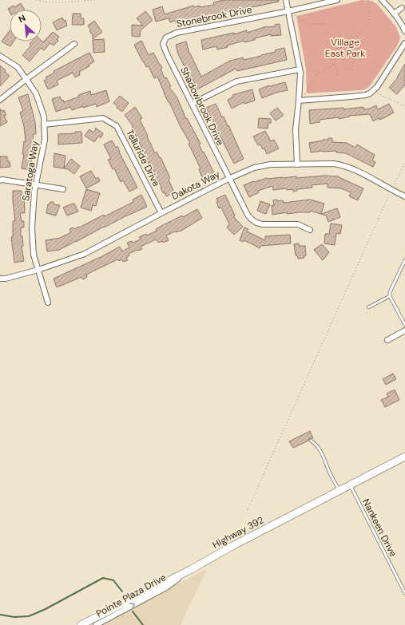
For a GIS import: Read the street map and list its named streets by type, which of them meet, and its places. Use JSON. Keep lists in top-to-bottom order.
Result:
{
  "streets": {
    "main road": ["Highway 392"],
    "street": [
      "Stonebrook Drive",
      "Shadowbrook Drive",
      "Telluride Drive",
      "Saratoga Way",
      "Dakota Way",
      "Pointe Plaza Drive"
    ],
    "lane": ["Nankeen Drive"]
  },
  "crossings": [
    ["Stonebrook Drive", "Shadowbrook Drive"],
    ["Shadowbrook Drive", "Dakota Way"],
    ["Telluride Drive", "Saratoga Way"],
    ["Telluride Drive", "Dakota Way"],
    ["Saratoga Way", "Dakota Way"],
    ["Nankeen Drive", "Highway 392"],
    ["Highway 392", "Pointe Plaza Drive"]
  ],
  "one_way": ["Pointe Plaza Drive"],
  "parks": ["Village East Park"],
  "north": "top left"
}
